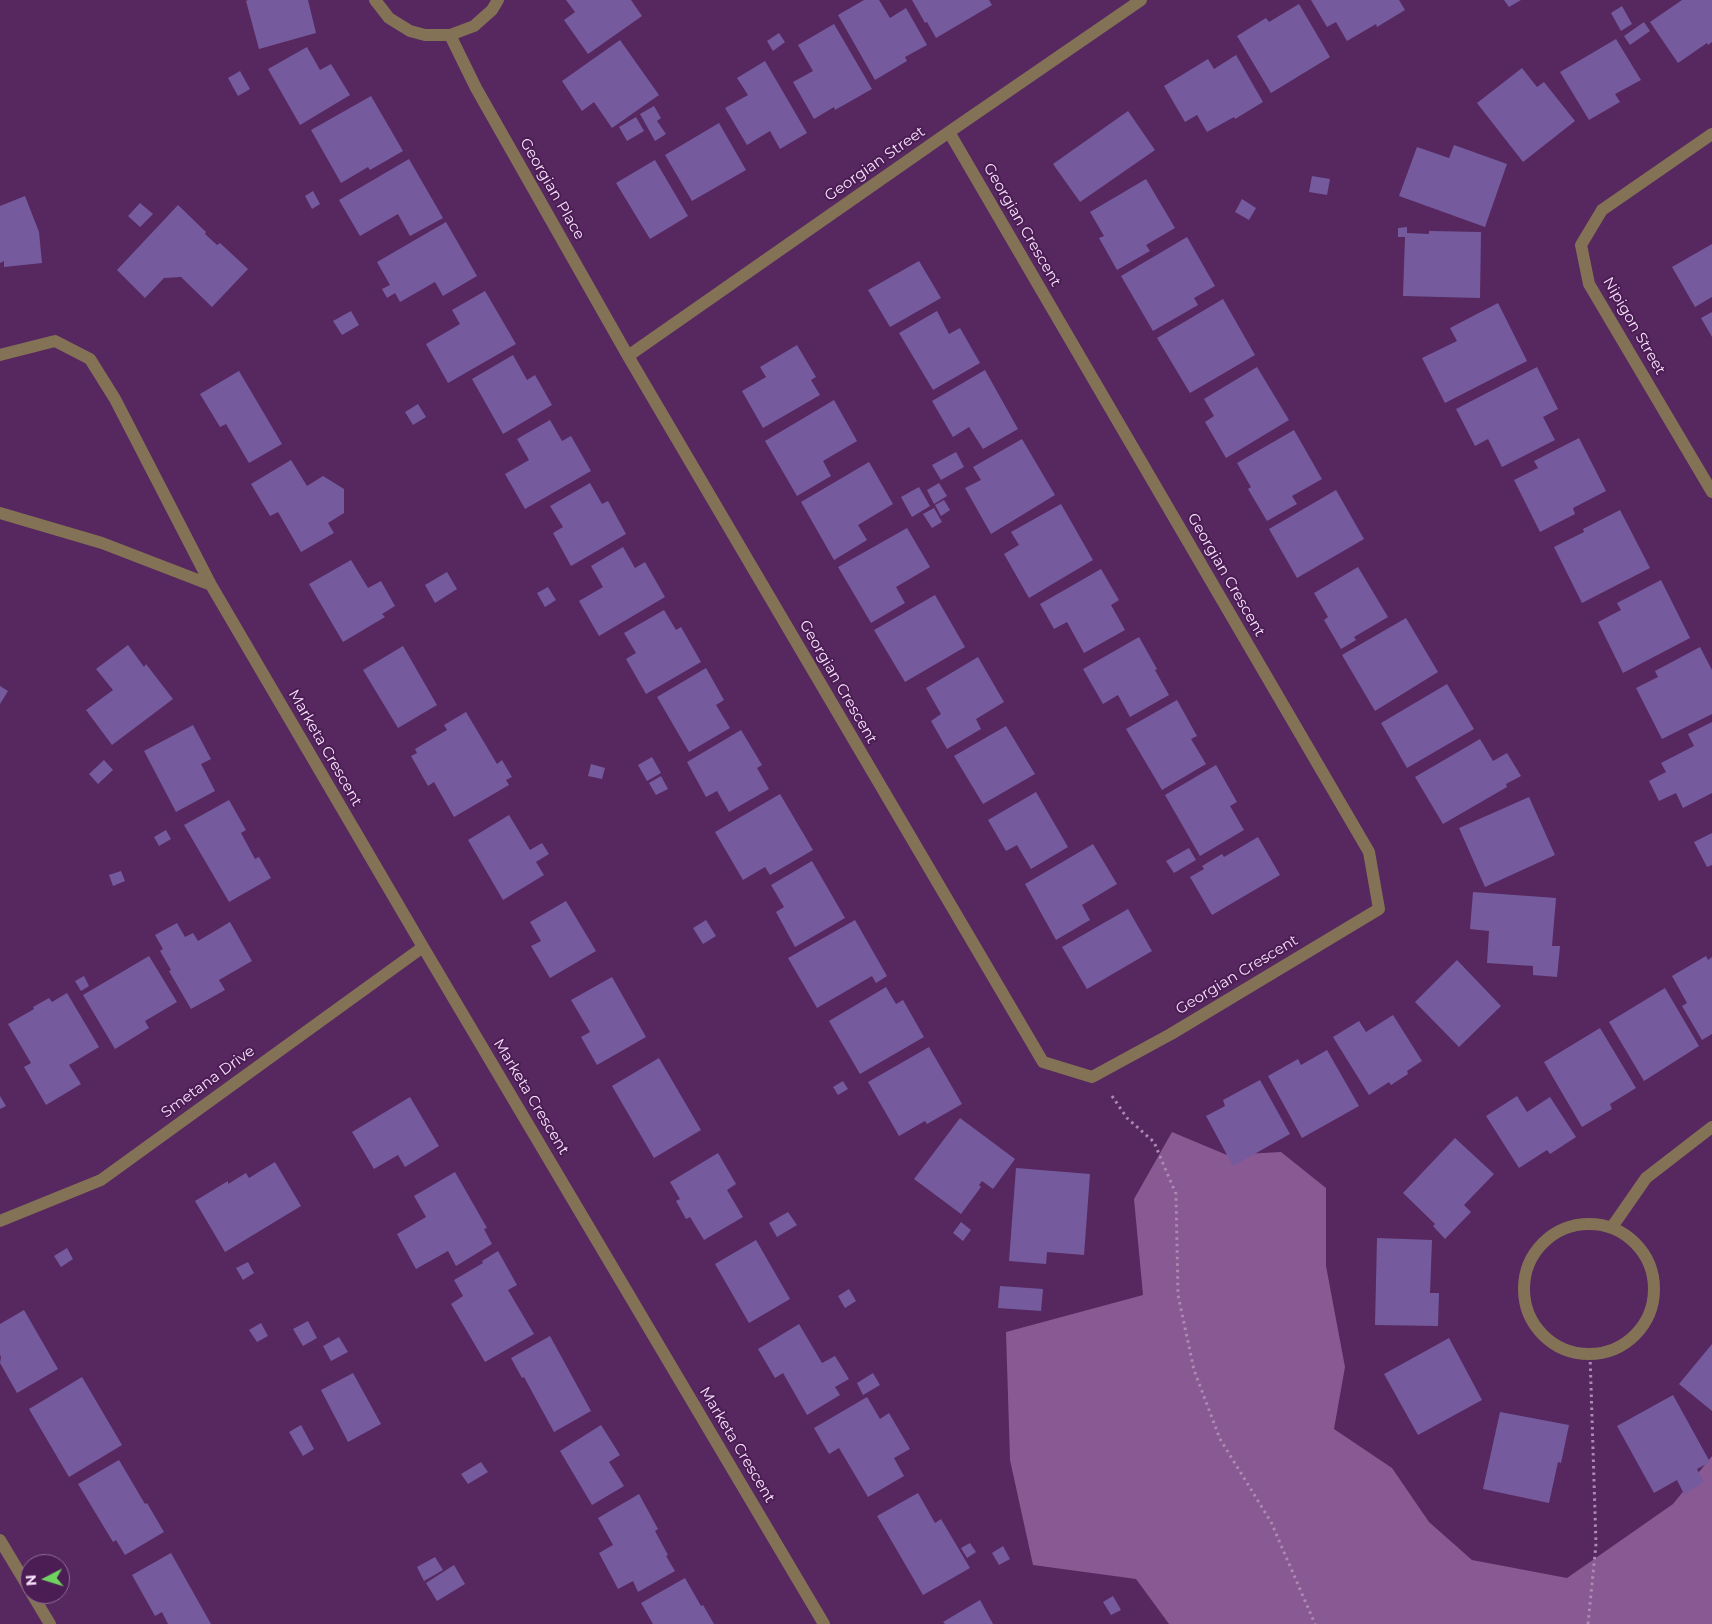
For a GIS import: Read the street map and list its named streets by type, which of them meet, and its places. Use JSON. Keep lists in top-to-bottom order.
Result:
{
  "streets": {
    "street": [
      "Georgian Street",
      "Georgian Place",
      "Georgian Crescent",
      "Nipigon Street",
      "Marketa Crescent",
      "Smetana Drive"
    ]
  },
  "crossings": [
    ["Georgian Street", "Georgian Place"],
    ["Georgian Street", "Georgian Crescent"],
    ["Georgian Place", "Georgian Crescent"],
    ["Marketa Crescent", "Smetana Drive"]
  ],
  "north": "left"
}
